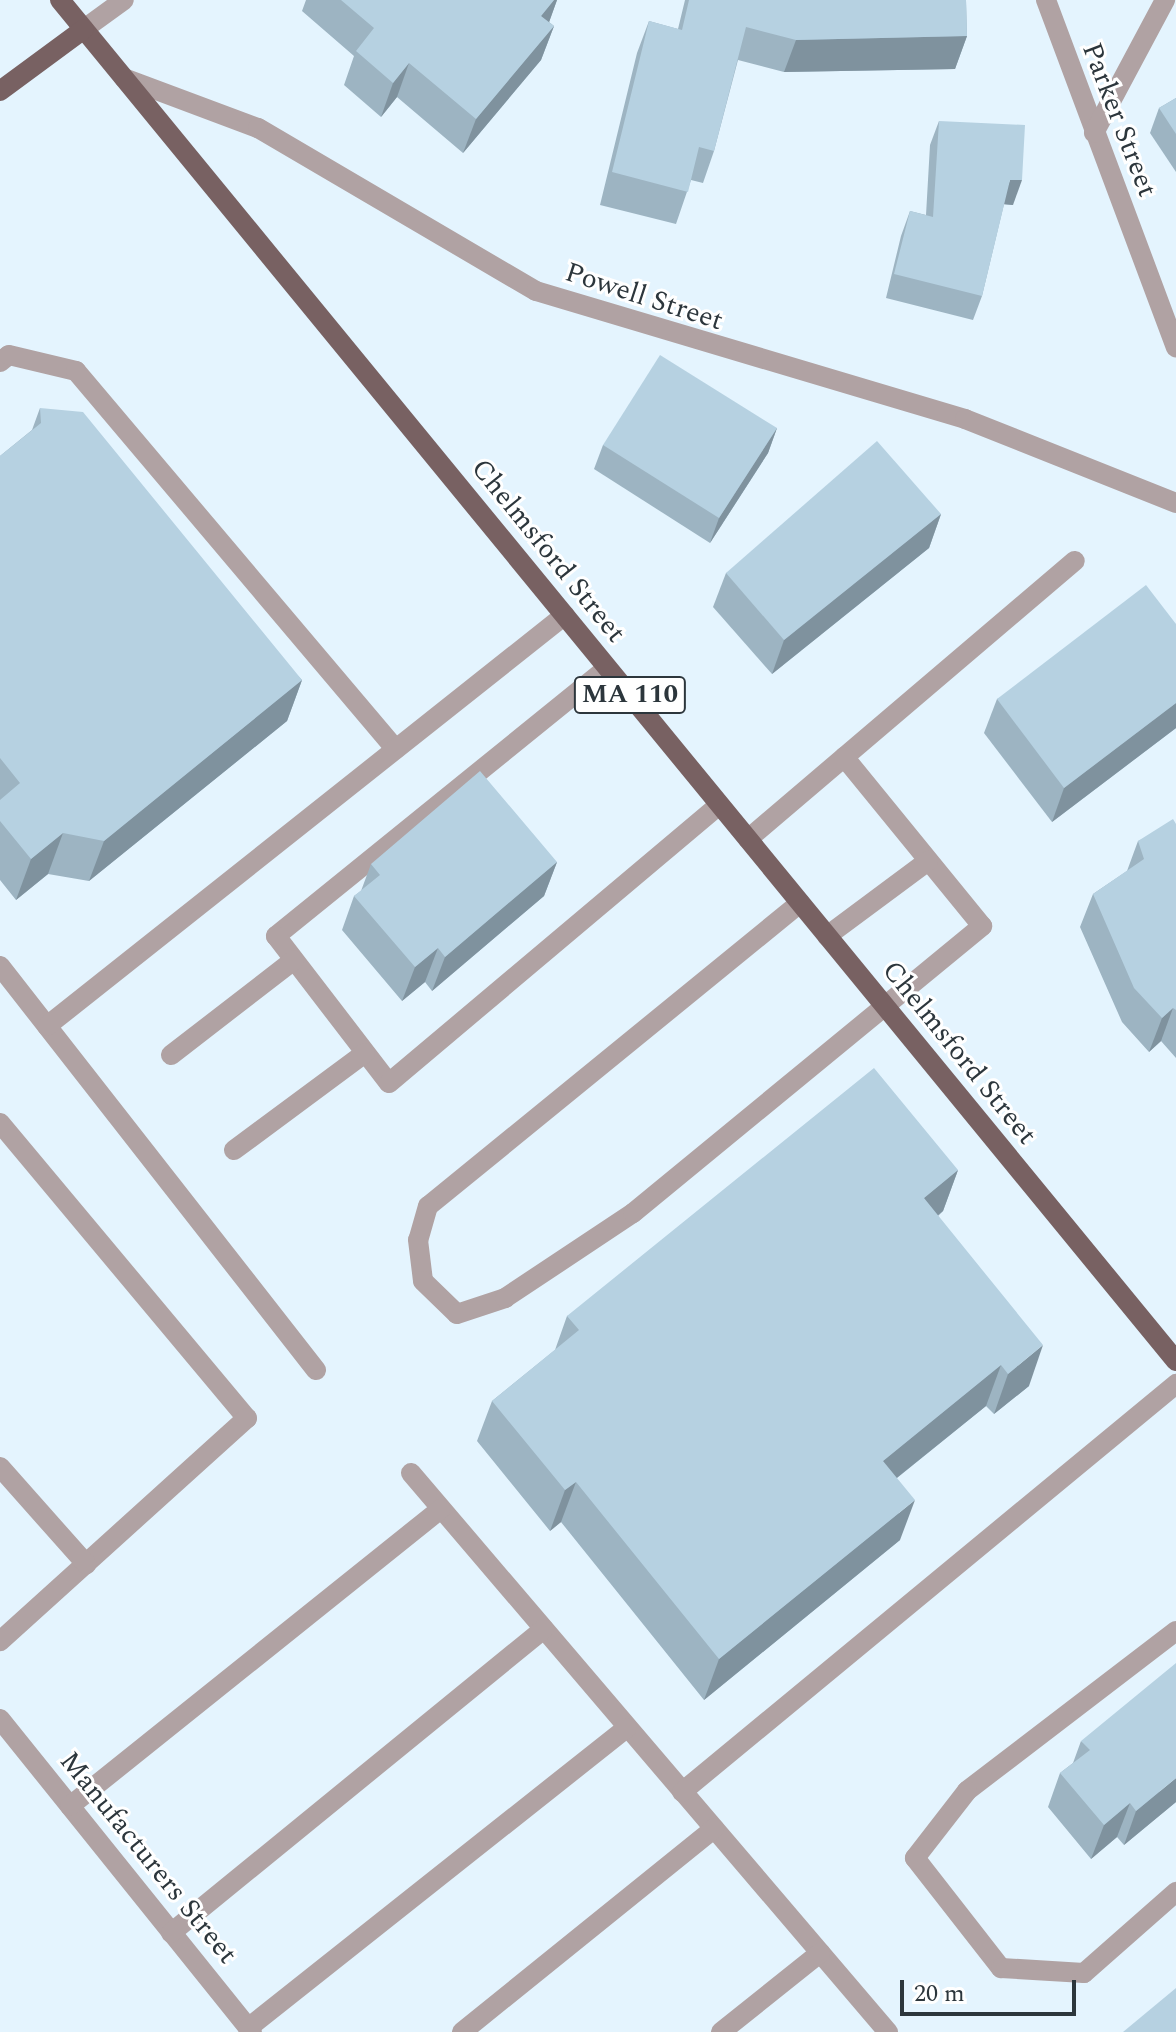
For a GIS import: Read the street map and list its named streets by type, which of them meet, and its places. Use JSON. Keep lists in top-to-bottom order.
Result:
{
  "streets": {
    "main road": ["Chelmsford Street", "MA 110"],
    "street": ["Parker Street", "Powell Street", "Manufacturers Street"]
  },
  "crossings": [
    ["Powell Street", "Chelmsford Street"]
  ],
  "scale_bar": "20 m"
}
